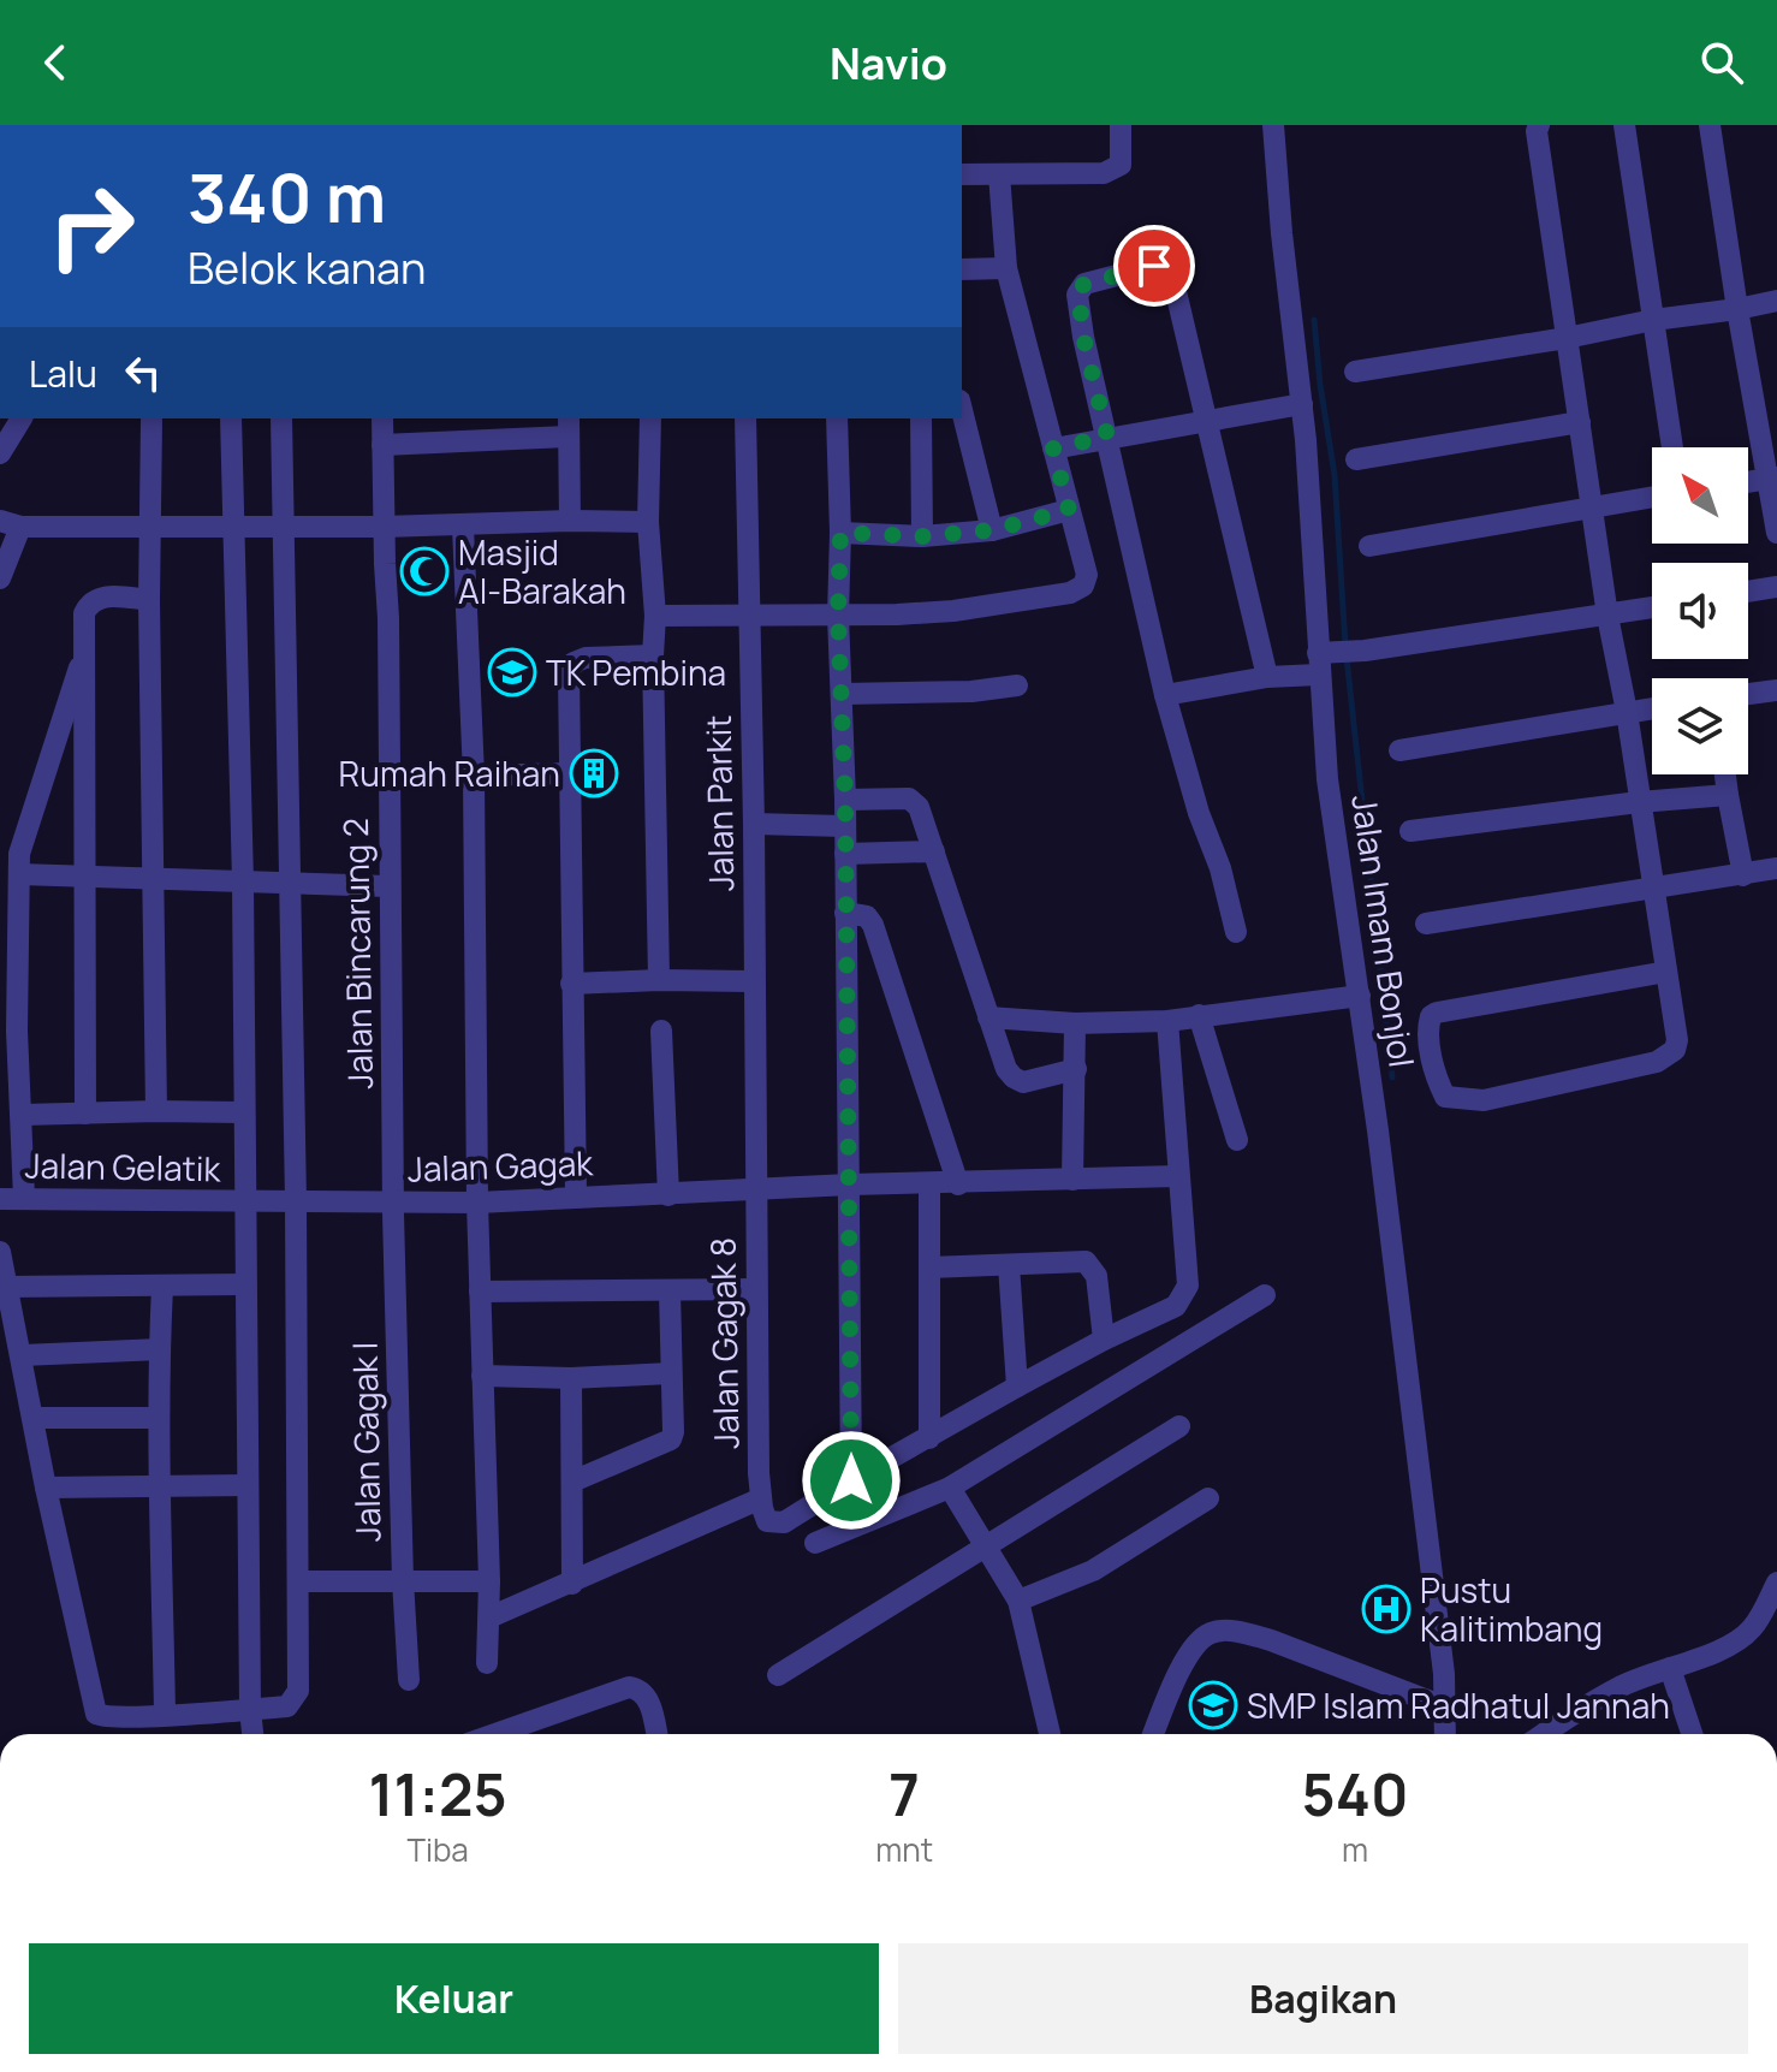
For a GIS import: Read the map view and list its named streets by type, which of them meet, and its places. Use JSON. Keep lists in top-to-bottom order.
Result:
{
  "streets": {
    "street": [
      "Jalan Parkit",
      "Jalan Imam Bonjol",
      "Jalan Bincarung 2",
      "Jalan Gagak",
      "Jalan Gelatik",
      "Jalan Gagak 8",
      "Jalan Gagak I"
    ]
  },
  "crossings": [
    ["Jalan Parkit", "Jalan Gagak"],
    ["Jalan Parkit", "Jalan Gagak 8"],
    ["Jalan Bincarung 2", "Jalan Gagak"],
    ["Jalan Bincarung 2", "Jalan Gagak I"],
    ["Jalan Gagak", "Jalan Gelatik"],
    ["Jalan Gagak", "Jalan Gagak 8"],
    ["Jalan Gagak", "Jalan Gagak I"]
  ],
  "places": {
    "mosque": ["Masjid Al-Barakah"],
    "school or university": ["TK Pembina", "SMP Islam Radhatul Jannah"],
    "building": ["Rumah Raihan"],
    "hospital": ["Pustu Kalitimbang"]
  },
  "north": "top left",
  "page": {
    "header": "Navio",
    "turn": ["340 m", "Belok kanan"],
    "then": "Lalu",
    "eta": [
      "11:25",
      "Tiba",
      "7",
      "mnt",
      "540",
      "m"
    ],
    "buttons": ["Keluar", "Bagikan"]
  }
}
